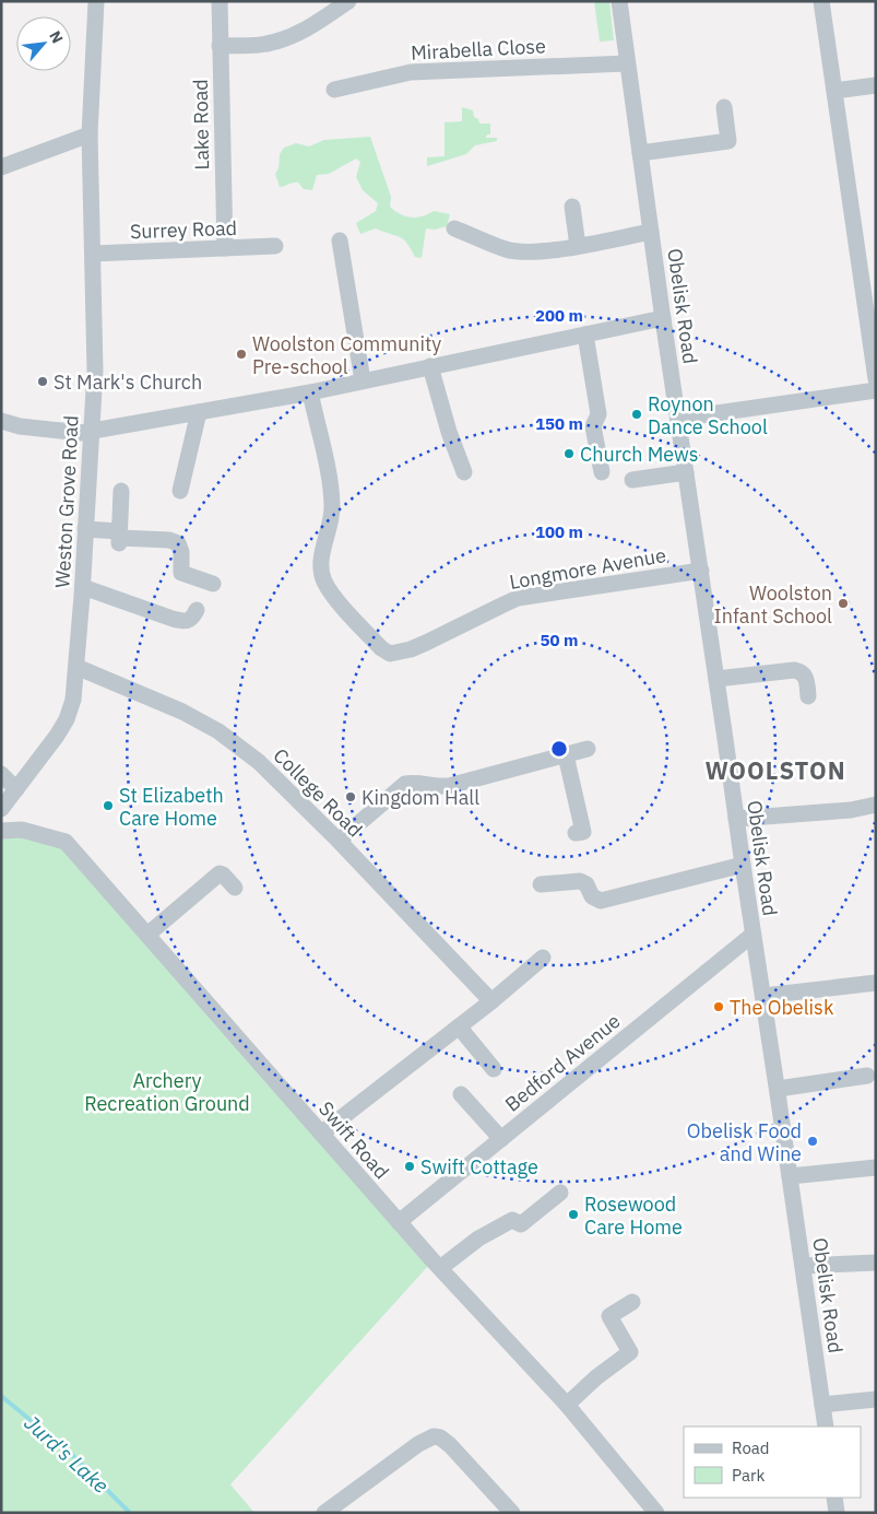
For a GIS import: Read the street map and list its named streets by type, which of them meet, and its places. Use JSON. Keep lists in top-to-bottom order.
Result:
{
  "streets": {
    "street": [
      "Mirabella Close",
      "Lake Road",
      "Surrey Road",
      "Obelisk Road",
      "Weston Grove Road",
      "Longmore Avenue",
      "College Road",
      "Bedford Avenue",
      "Swift Road"
    ]
  },
  "crossings": [
    ["Mirabella Close", "Obelisk Road"],
    ["Lake Road", "Surrey Road"],
    ["Surrey Road", "Weston Grove Road"],
    ["Obelisk Road", "Longmore Avenue"],
    ["Obelisk Road", "Bedford Avenue"],
    ["Weston Grove Road", "College Road"],
    ["Bedford Avenue", "Swift Road"]
  ],
  "districts": ["WOOLSTON"],
  "water": ["Jurd's Lake"],
  "parks": ["Archery Recreation Ground"],
  "places": [
    "Woolston Community Pre-school",
    "St Mark's Church",
    "Roynon Dance School",
    "Church Mews",
    "Woolston Infant School",
    "Kingdom Hall",
    "St Elizabeth Care Home",
    "The Obelisk",
    "Obelisk Food and Wine",
    "Swift Cottage",
    "Rosewood Care Home"
  ],
  "legend": ["Road", "Park"],
  "north": "top right",
  "rings": [
    "200 m",
    "150 m",
    "100 m",
    "50 m"
  ]
}
